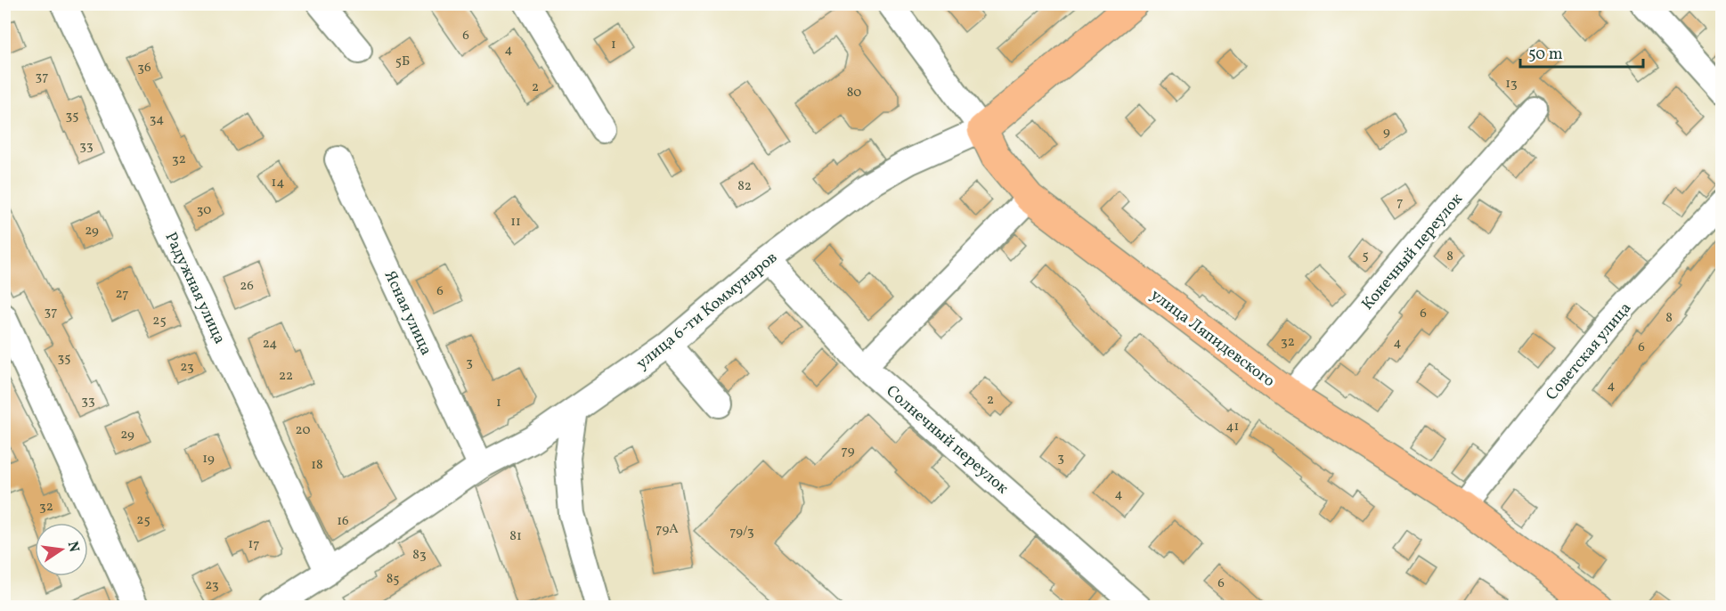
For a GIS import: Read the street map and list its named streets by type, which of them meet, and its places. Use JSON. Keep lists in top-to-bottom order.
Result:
{
  "streets": {
    "main road": ["улица 6-ти Коммунаров", "улица Ляпидевского"],
    "street": [
      "Конечный переулок",
      "Радужная улица",
      "Ясная улица",
      "Советская улица",
      "Солнечный переулок"
    ]
  },
  "crossings": [
    ["Конечный переулок", "улица Ляпидевского"],
    ["Радужная улица", "улица 6-ти Коммунаров"],
    ["улица 6-ти Коммунаров", "Ясная улица"],
    ["улица 6-ти Коммунаров", "улица Ляпидевского"],
    ["улица 6-ти Коммунаров", "Солнечный переулок"],
    ["улица Ляпидевского", "Советская улица"]
  ],
  "house_numbers": [
    "6",
    "1",
    "4",
    "5Б",
    "36",
    "37",
    "13",
    "2",
    "80",
    "35",
    "34",
    "9",
    "33",
    "32",
    "14",
    "82",
    "7",
    "30",
    "11",
    "29",
    "5",
    "8",
    "26",
    "6",
    "27",
    "37",
    "6",
    "8",
    "25",
    "32",
    "4",
    "24",
    "6",
    "35",
    "3",
    "23",
    "22",
    "4",
    "2",
    "33",
    "1",
    "41",
    "20",
    "29",
    "79",
    "3",
    "19",
    "18",
    "4",
    "32",
    "25",
    "16",
    "79А",
    "79/3",
    "81",
    "17",
    "83",
    "85",
    "6",
    "23"
  ],
  "scale_bar": "50 m",
  "north": "right"
}
